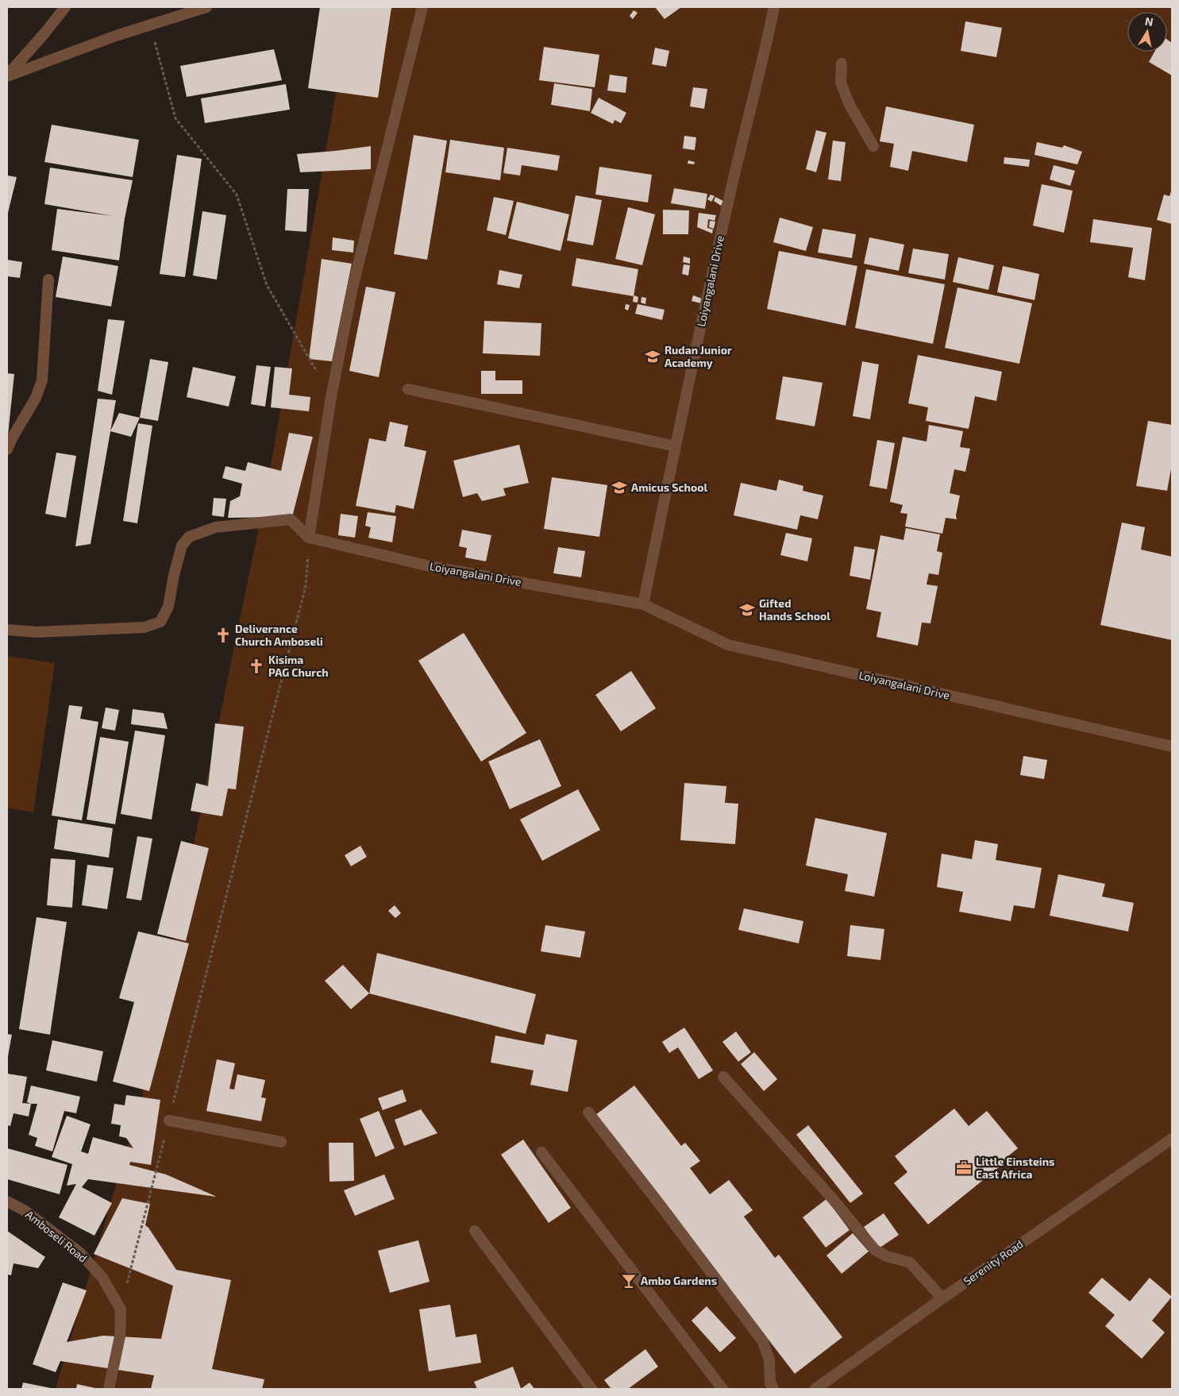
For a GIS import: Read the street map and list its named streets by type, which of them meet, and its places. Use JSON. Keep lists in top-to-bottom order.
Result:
{
  "streets": {
    "street": ["Loiyangalani Drive", "Amboseli Road", "Serenity Road"]
  },
  "places": {
    "school or university": ["Rudan Junior Academy", "Amicus School", "Gifted Hands School"],
    "church": ["Deliverance Church Amboseli", "Kisima PAG Church"],
    "office": ["Little Einsteins East Africa"],
    "bar": ["Ambo Gardens"]
  },
  "north": "top"
}
